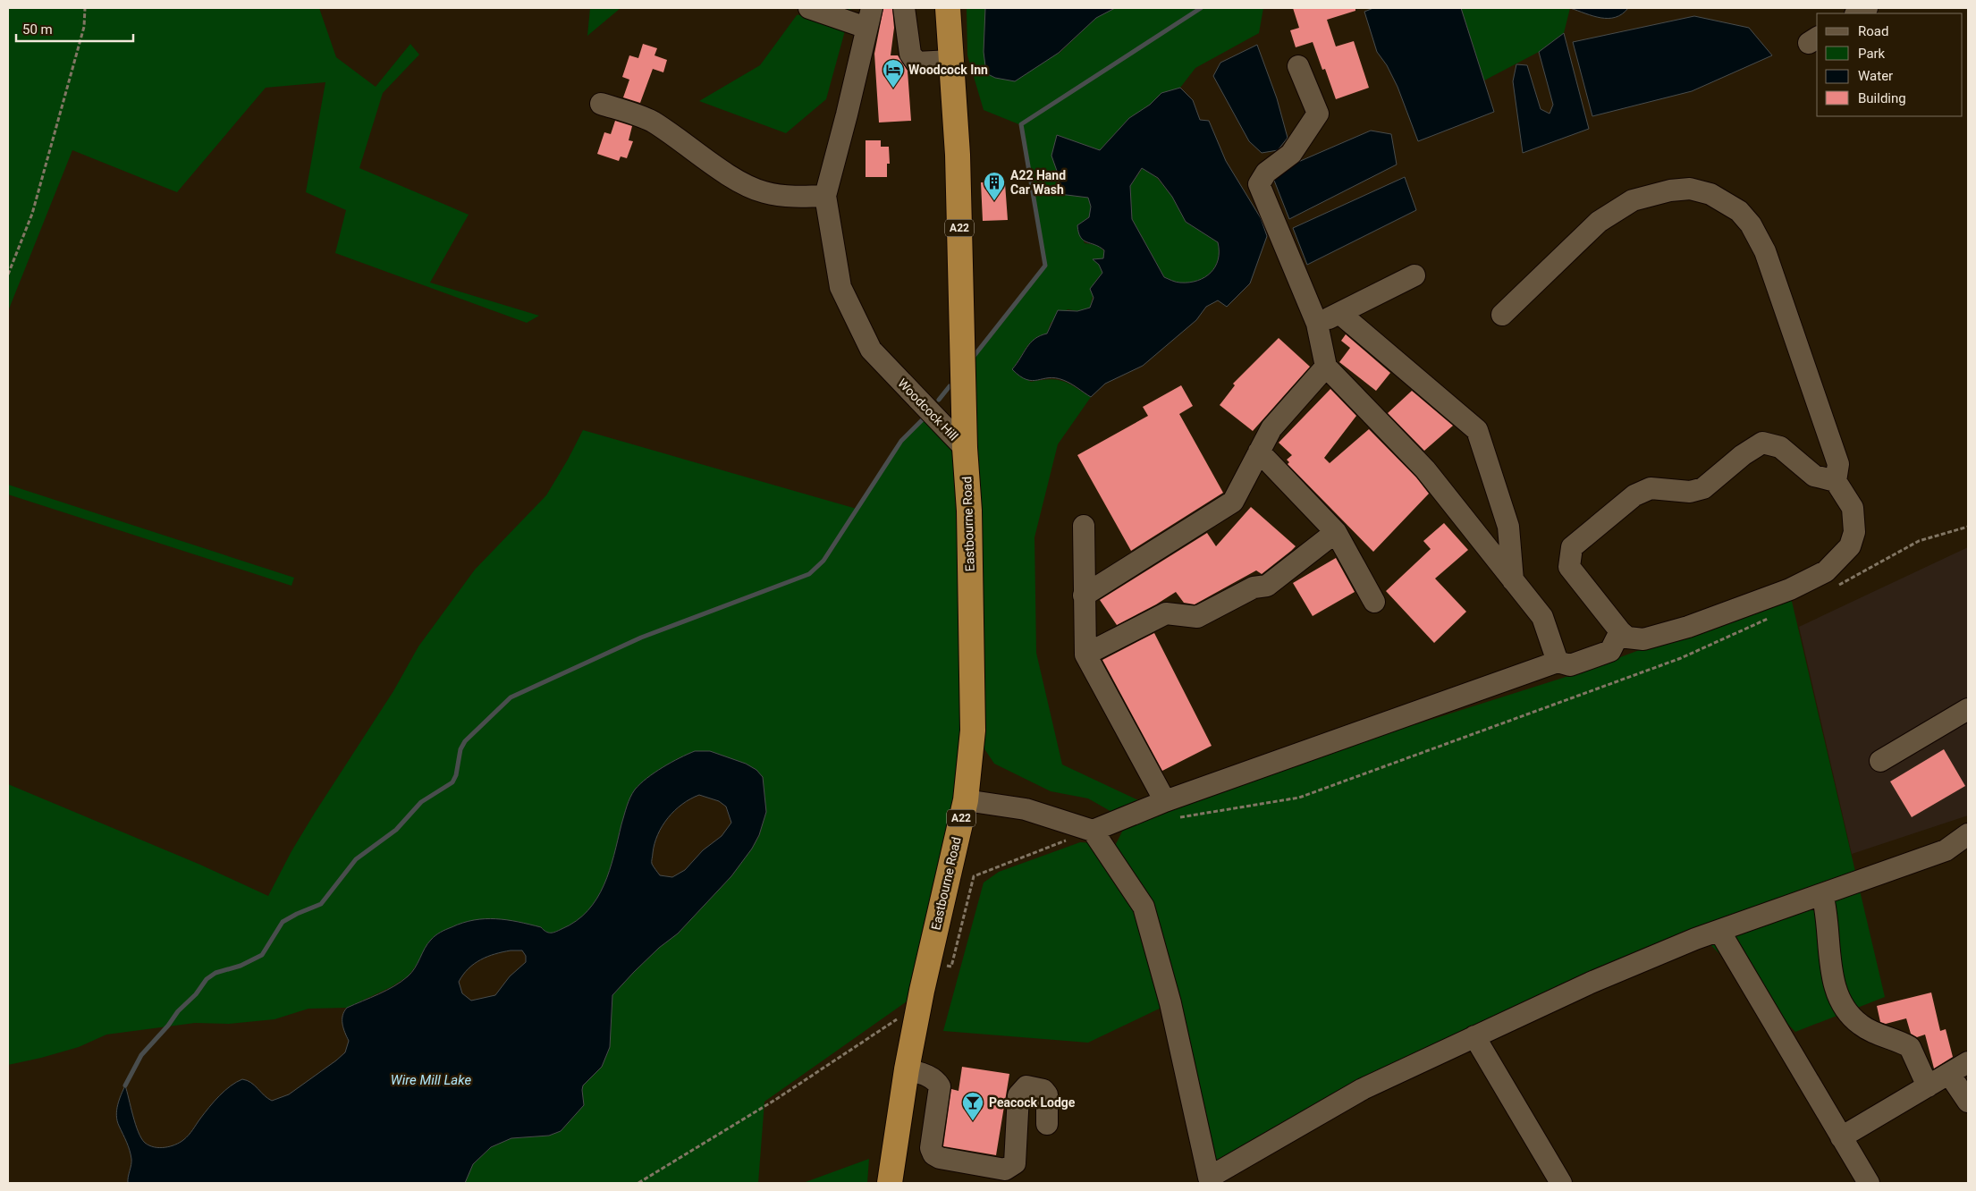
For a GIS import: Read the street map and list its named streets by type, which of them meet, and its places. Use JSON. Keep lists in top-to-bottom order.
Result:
{
  "streets": {
    "highway": ["A22", "Woodcock Hill", "Eastbourne Road"]
  },
  "crossings": [
    ["Woodcock Hill", "Eastbourne Road"]
  ],
  "water": ["Wire Mill Lake"],
  "places": {
    "hotel": ["Woodcock Inn"],
    "building": ["A22 Hand Car Wash"],
    "bar": ["Peacock Lodge"]
  },
  "legend": [
    "Road",
    "Park",
    "Water",
    "Building"
  ],
  "scale_bar": "50 m"
}
